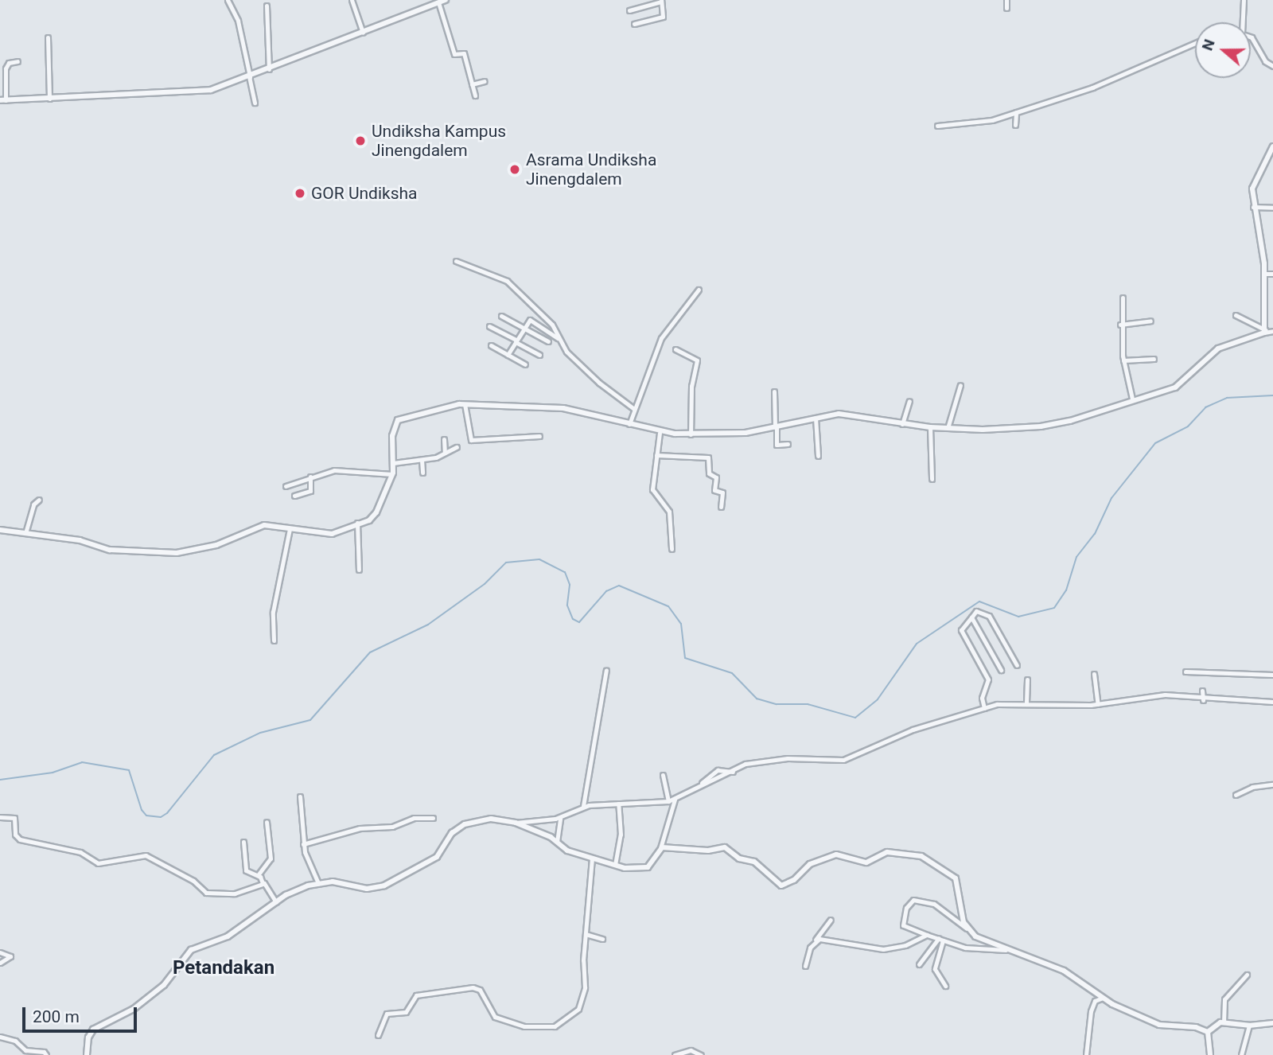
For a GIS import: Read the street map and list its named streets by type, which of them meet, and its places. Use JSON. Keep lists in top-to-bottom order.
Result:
{
  "districts": ["Petandakan"],
  "places": ["Undiksha Kampus Jinengdalem", "Asrama Undiksha Jinengdalem", "GOR Undiksha"],
  "scale_bar": "200 m",
  "north": "left"
}
